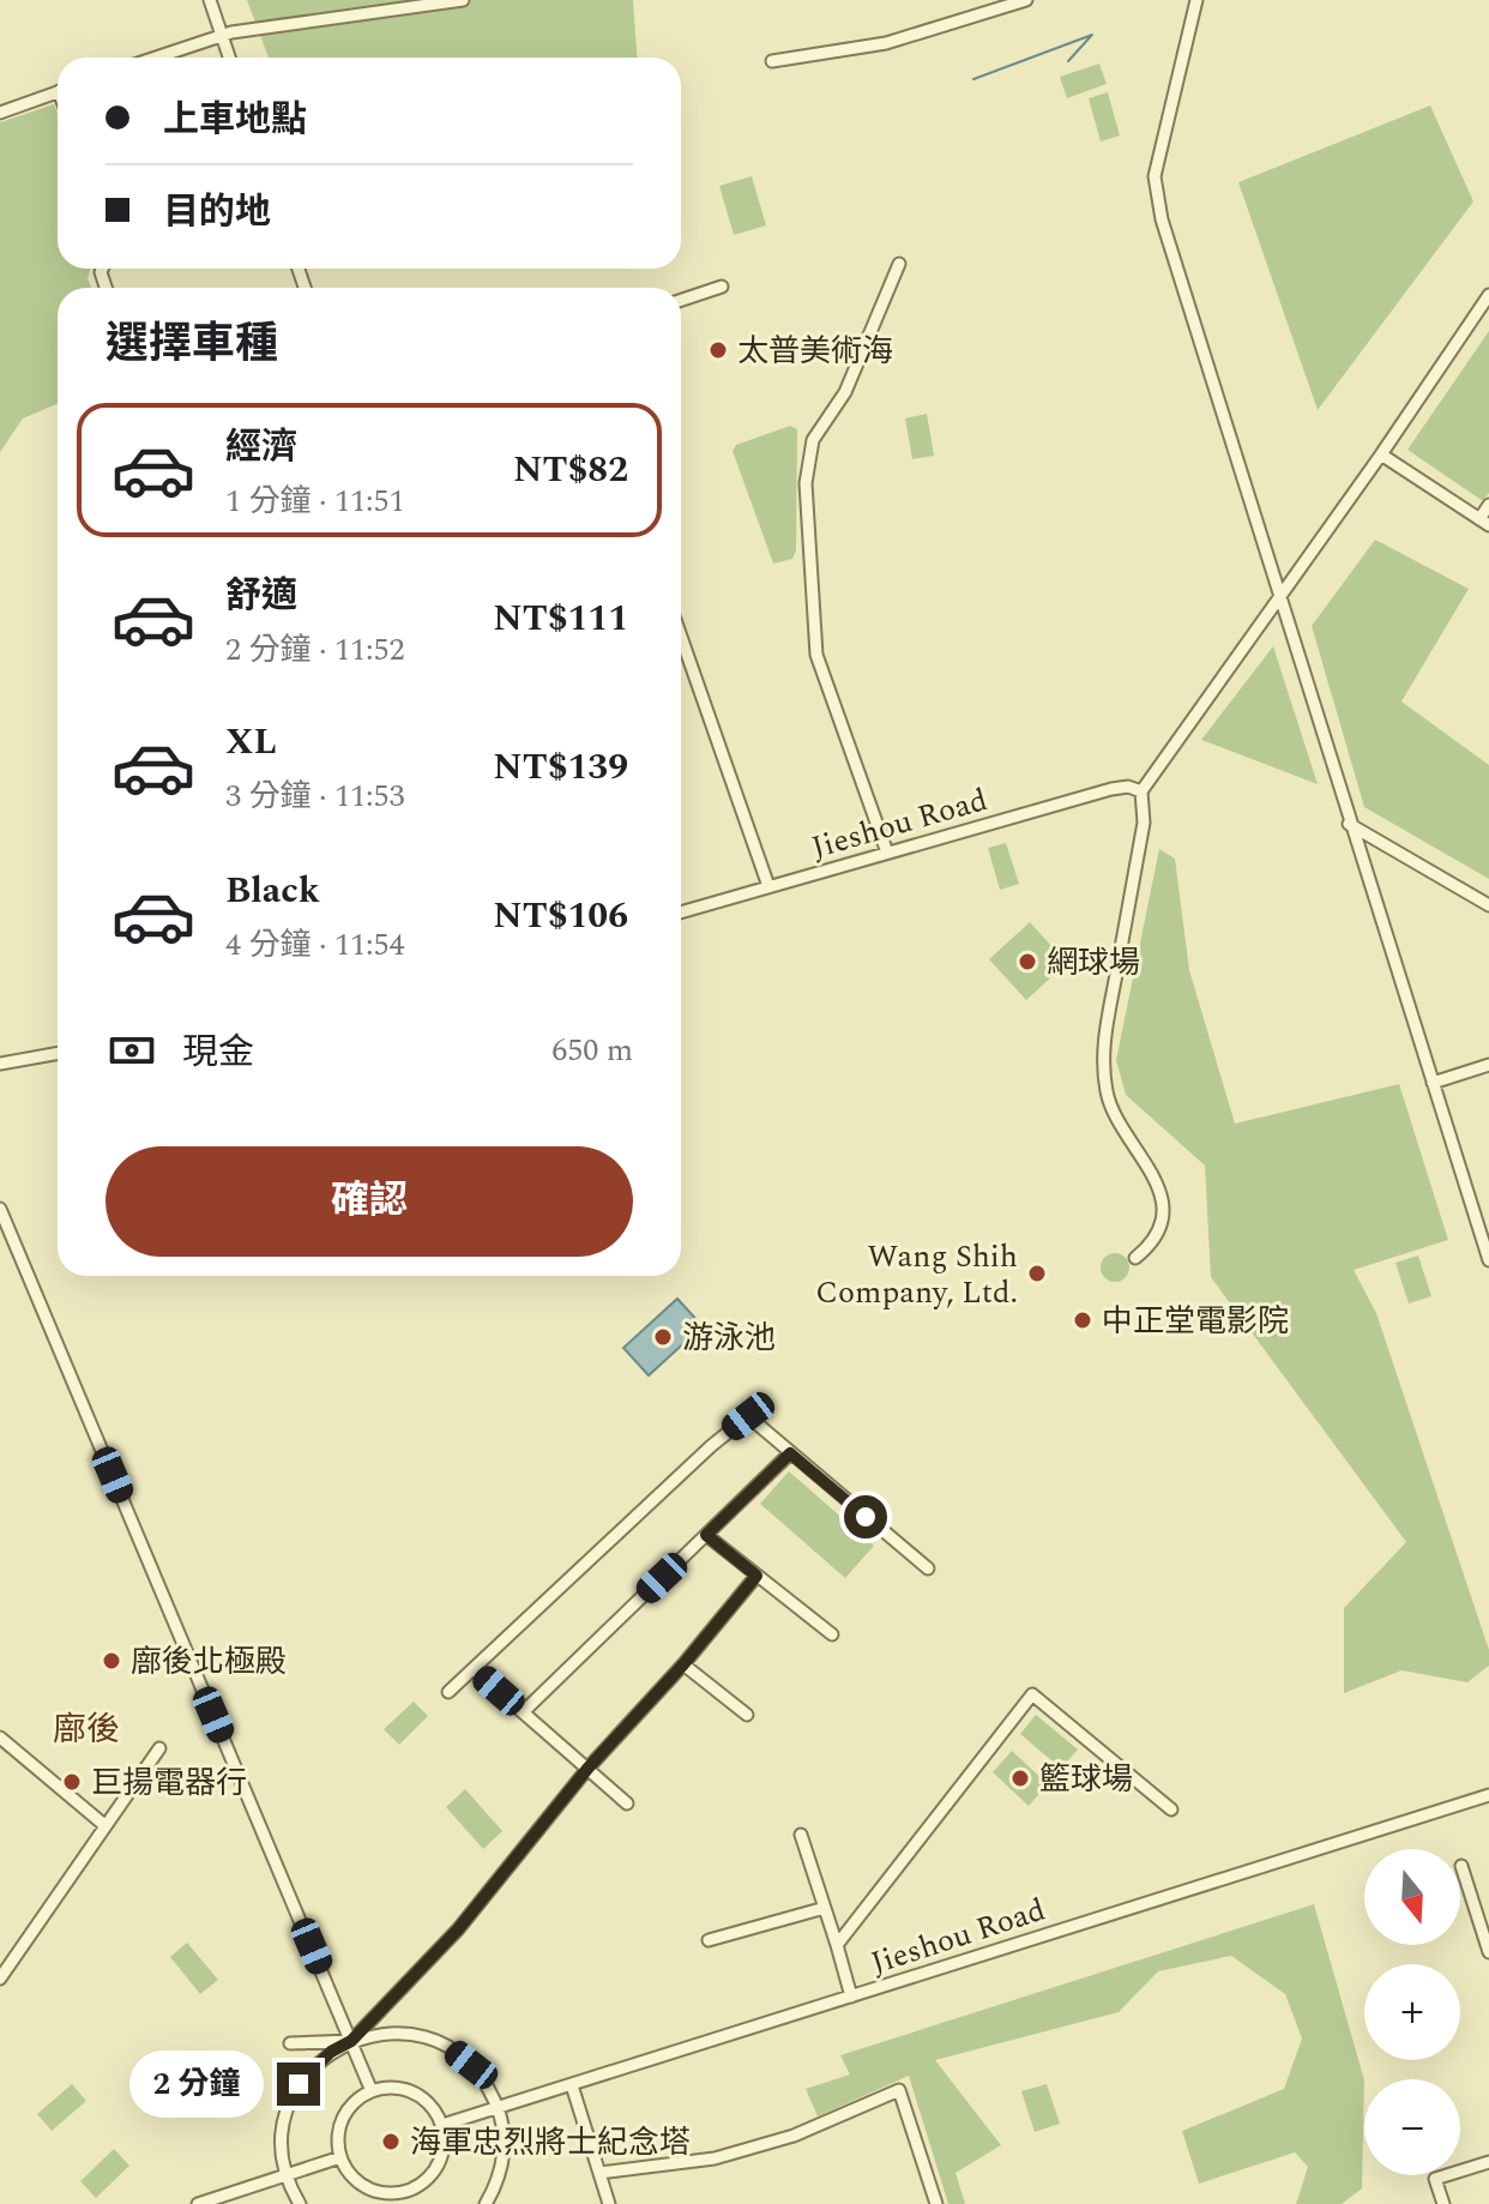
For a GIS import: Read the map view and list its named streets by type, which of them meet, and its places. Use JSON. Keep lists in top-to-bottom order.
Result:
{
  "streets": {
    "street": ["Jieshou Road"]
  },
  "districts": ["廍後"],
  "places": [
    "太普美術海",
    "網球場",
    "Wang Shih Company, Ltd.",
    "中正堂電影院",
    "游泳池",
    "廍後北極殿",
    "籃球場",
    "巨揚電器行",
    "海軍忠烈將士紀念塔"
  ],
  "north": "bottom",
  "page": {
    "banner": ["上車地點", "目的地"],
    "heading": "選擇車種",
    "list": [
      {
        "name": "經濟",
        "note": "1 分鐘 · 11:51",
        "value": "NT$82"
      },
      {
        "name": "舒適",
        "note": "2 分鐘 · 11:52",
        "value": "NT$111"
      },
      {
        "name": "XL",
        "note": "3 分鐘 · 11:53",
        "value": "NT$139"
      },
      {
        "name": "Black",
        "note": "4 分鐘 · 11:54",
        "value": "NT$106"
      }
    ],
    "pay": ["現金", "650 m"],
    "buttons": "確認",
    "map_buttons": ["+", "−"],
    "bubble": "2 分鐘"
  }
}
